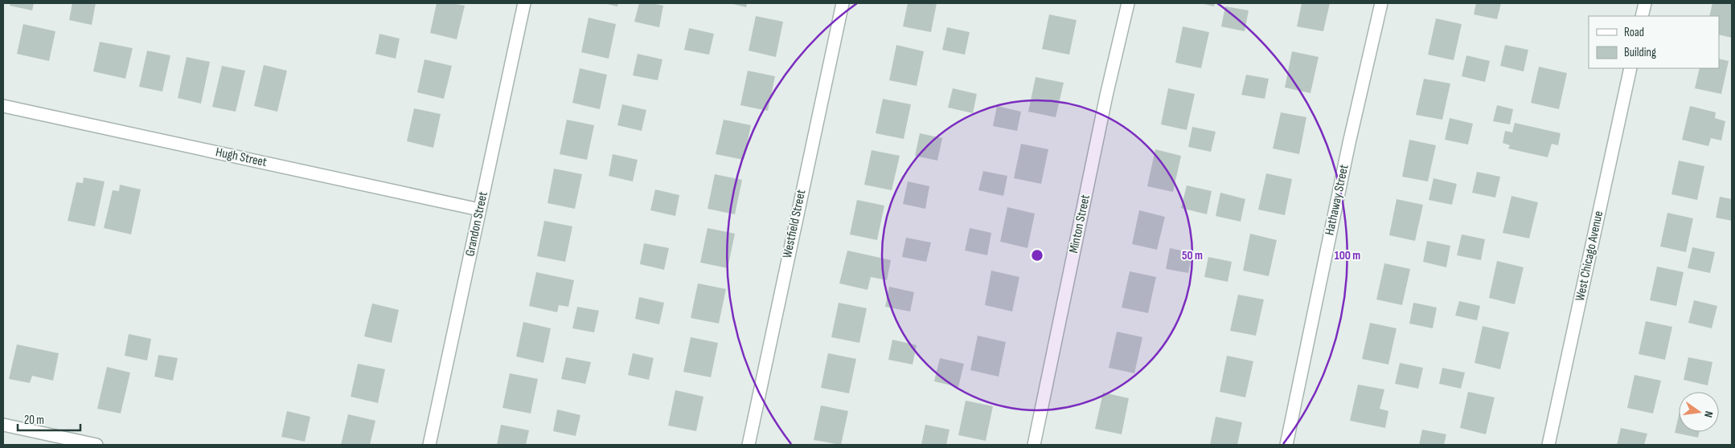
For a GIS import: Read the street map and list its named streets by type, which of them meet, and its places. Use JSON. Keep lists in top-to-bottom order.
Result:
{
  "streets": {
    "street": [
      "Hugh Street",
      "Hathaway Street",
      "Grandon Street",
      "Westfield Street",
      "Minton Street",
      "West Chicago Avenue"
    ]
  },
  "crossings": [
    ["Hugh Street", "Grandon Street"]
  ],
  "legend": ["Road", "Building"],
  "scale_bar": "20 m",
  "north": "right",
  "rings": ["50 m", "100 m"]
}
